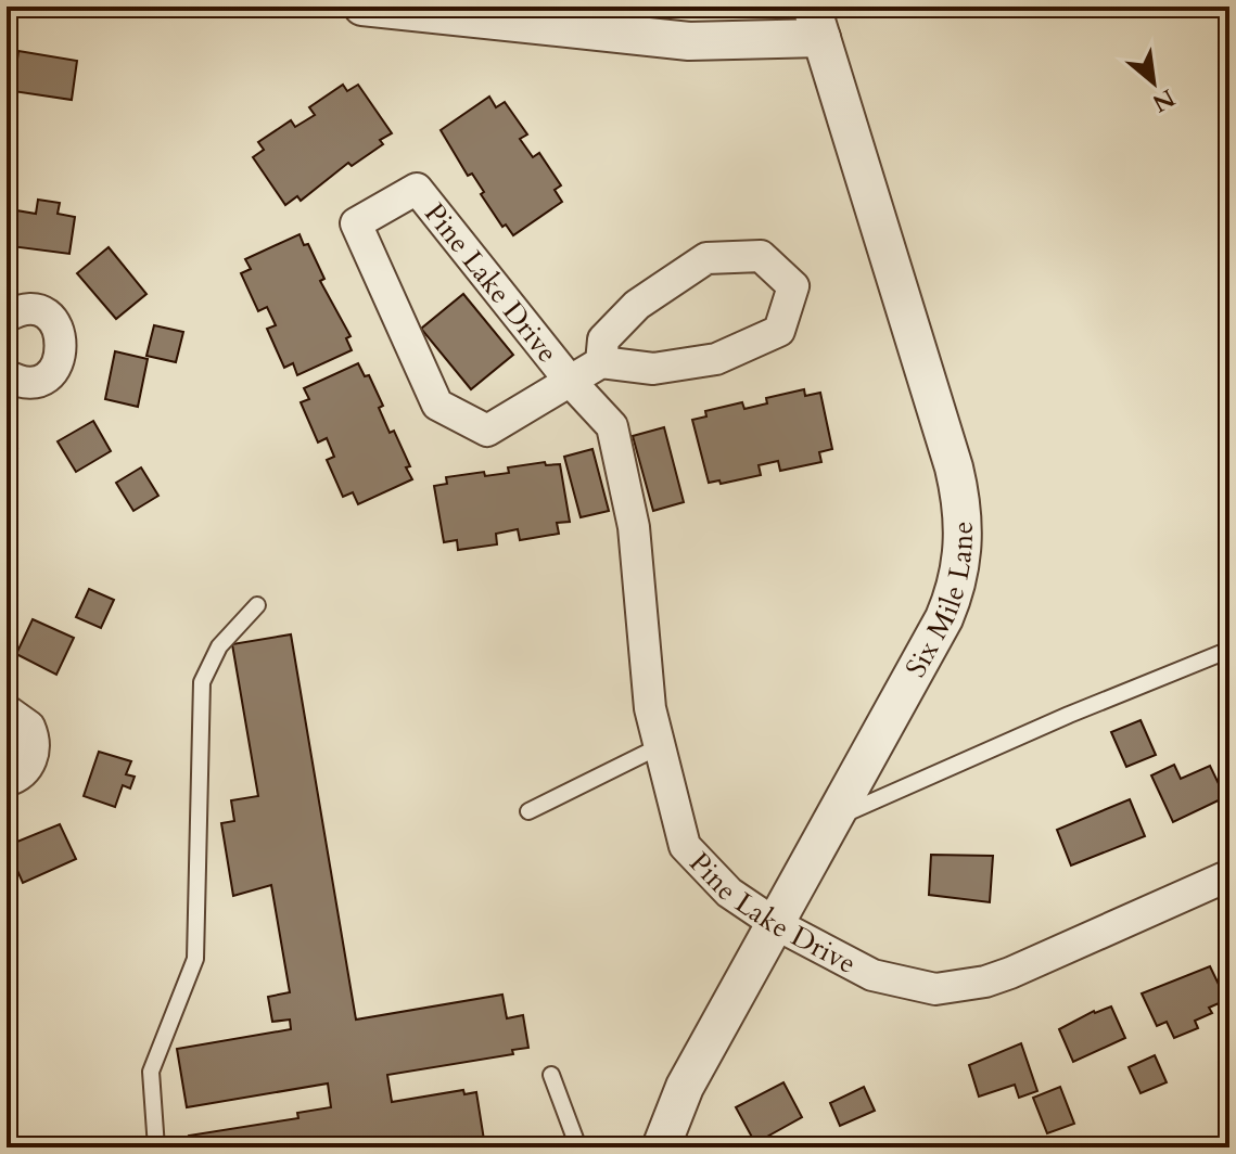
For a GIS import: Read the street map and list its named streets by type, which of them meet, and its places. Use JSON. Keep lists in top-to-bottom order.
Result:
{
  "streets": {
    "street": ["Pine Lake Drive", "Six Mile Lane"]
  },
  "crossings": [
    ["Pine Lake Drive", "Six Mile Lane"]
  ],
  "north": "bottom right"
}
